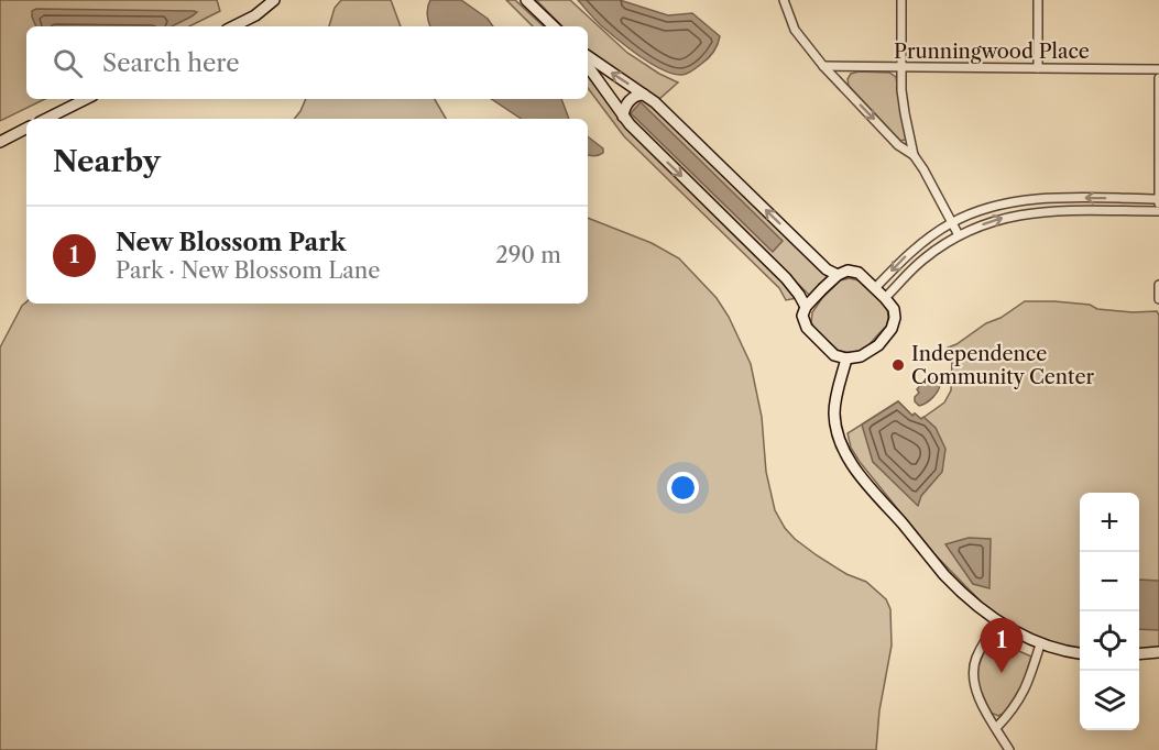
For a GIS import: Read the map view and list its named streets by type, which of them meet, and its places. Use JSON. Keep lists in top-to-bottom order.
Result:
{
  "streets": {
    "street": ["Prunningwood Place"]
  },
  "places": ["Independence Community Center"],
  "page": {
    "search": "Search here",
    "heading": "Nearby",
    "list": [
      {
        "mark": "1",
        "name": "New Blossom Park",
        "note": "Park · New Blossom Lane",
        "value": "290 m"
      }
    ],
    "map_buttons": ["+", "−"],
    "pins": "1"
  }
}
